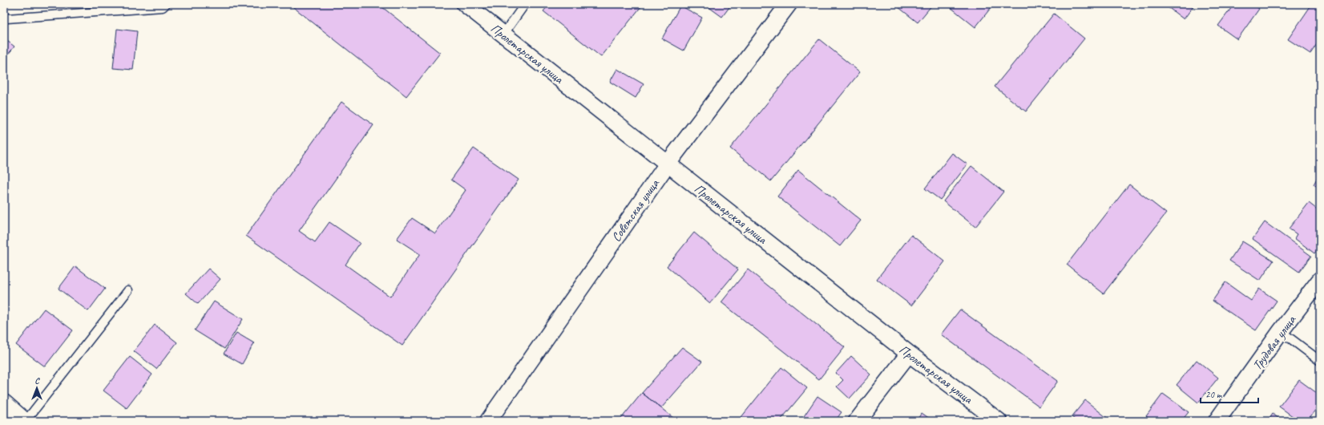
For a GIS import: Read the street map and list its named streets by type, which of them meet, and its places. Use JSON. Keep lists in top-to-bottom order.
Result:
{
  "streets": {
    "street": ["Пролетарская улица", "Советская улица", "Трудовая улица"]
  },
  "crossings": [
    ["Пролетарская улица", "Советская улица"]
  ],
  "scale_bar": "20 m",
  "north": "top"
}
